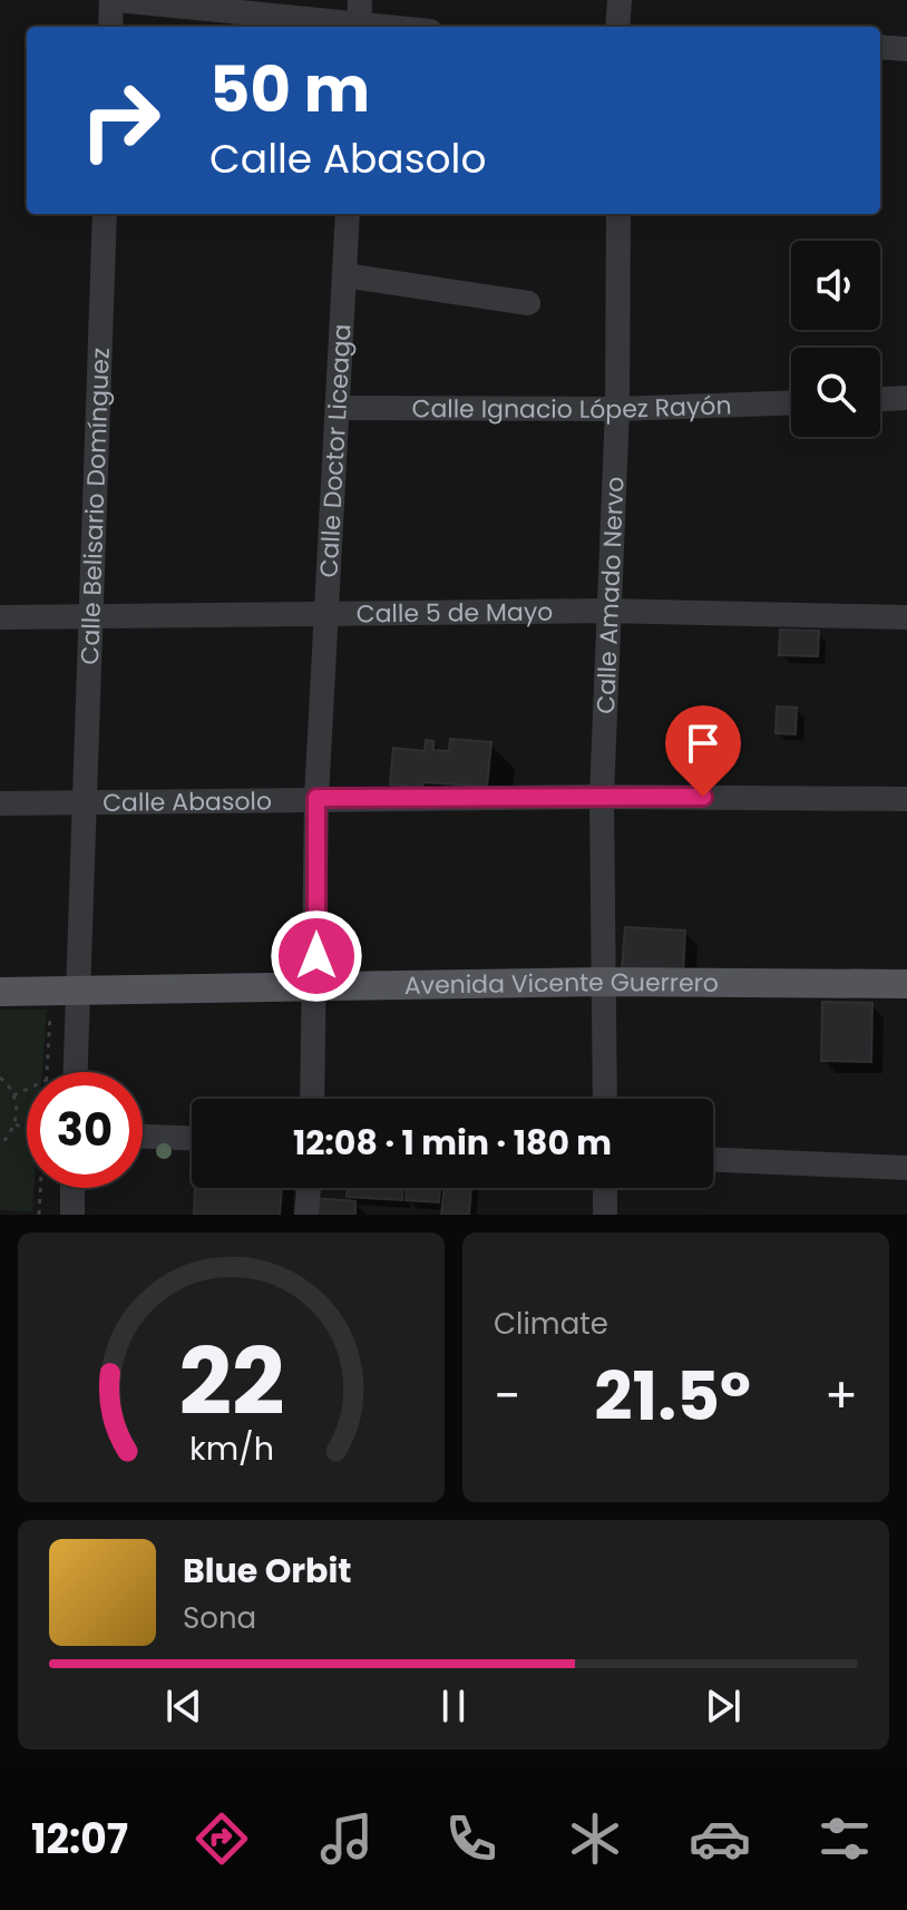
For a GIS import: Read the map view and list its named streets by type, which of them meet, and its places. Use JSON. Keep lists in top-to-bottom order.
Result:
{
  "streets": {
    "main road": ["Avenida Vicente Guerrero"],
    "street": [
      "Calle Ignacio López Rayón",
      "Calle Doctor Liceaga",
      "Calle Belisario Domínguez",
      "Calle Amado Nervo",
      "Calle 5 de Mayo",
      "Calle Abasolo"
    ]
  },
  "crossings": [
    ["Calle Ignacio López Rayón", "Calle Doctor Liceaga"],
    ["Calle Ignacio López Rayón", "Calle Amado Nervo"],
    ["Calle Doctor Liceaga", "Calle 5 de Mayo"],
    ["Calle Doctor Liceaga", "Calle Abasolo"],
    ["Calle Doctor Liceaga", "Avenida Vicente Guerrero"],
    ["Calle Belisario Domínguez", "Calle 5 de Mayo"],
    ["Calle Belisario Domínguez", "Calle Abasolo"],
    ["Calle Belisario Domínguez", "Avenida Vicente Guerrero"],
    ["Calle Amado Nervo", "Calle 5 de Mayo"],
    ["Calle Amado Nervo", "Calle Abasolo"],
    ["Calle Amado Nervo", "Avenida Vicente Guerrero"]
  ],
  "page": {
    "turn": ["50 m", "Calle Abasolo"],
    "limit": "30",
    "trip": "12:08 · 1 min · 180 m",
    "tile": "Climate",
    "heat": ["−", "21.5°", "+"],
    "song": ["Blue Orbit", "Sona"],
    "tabs": "12:07",
    "gauge": ["22", "km/h"]
  }
}
